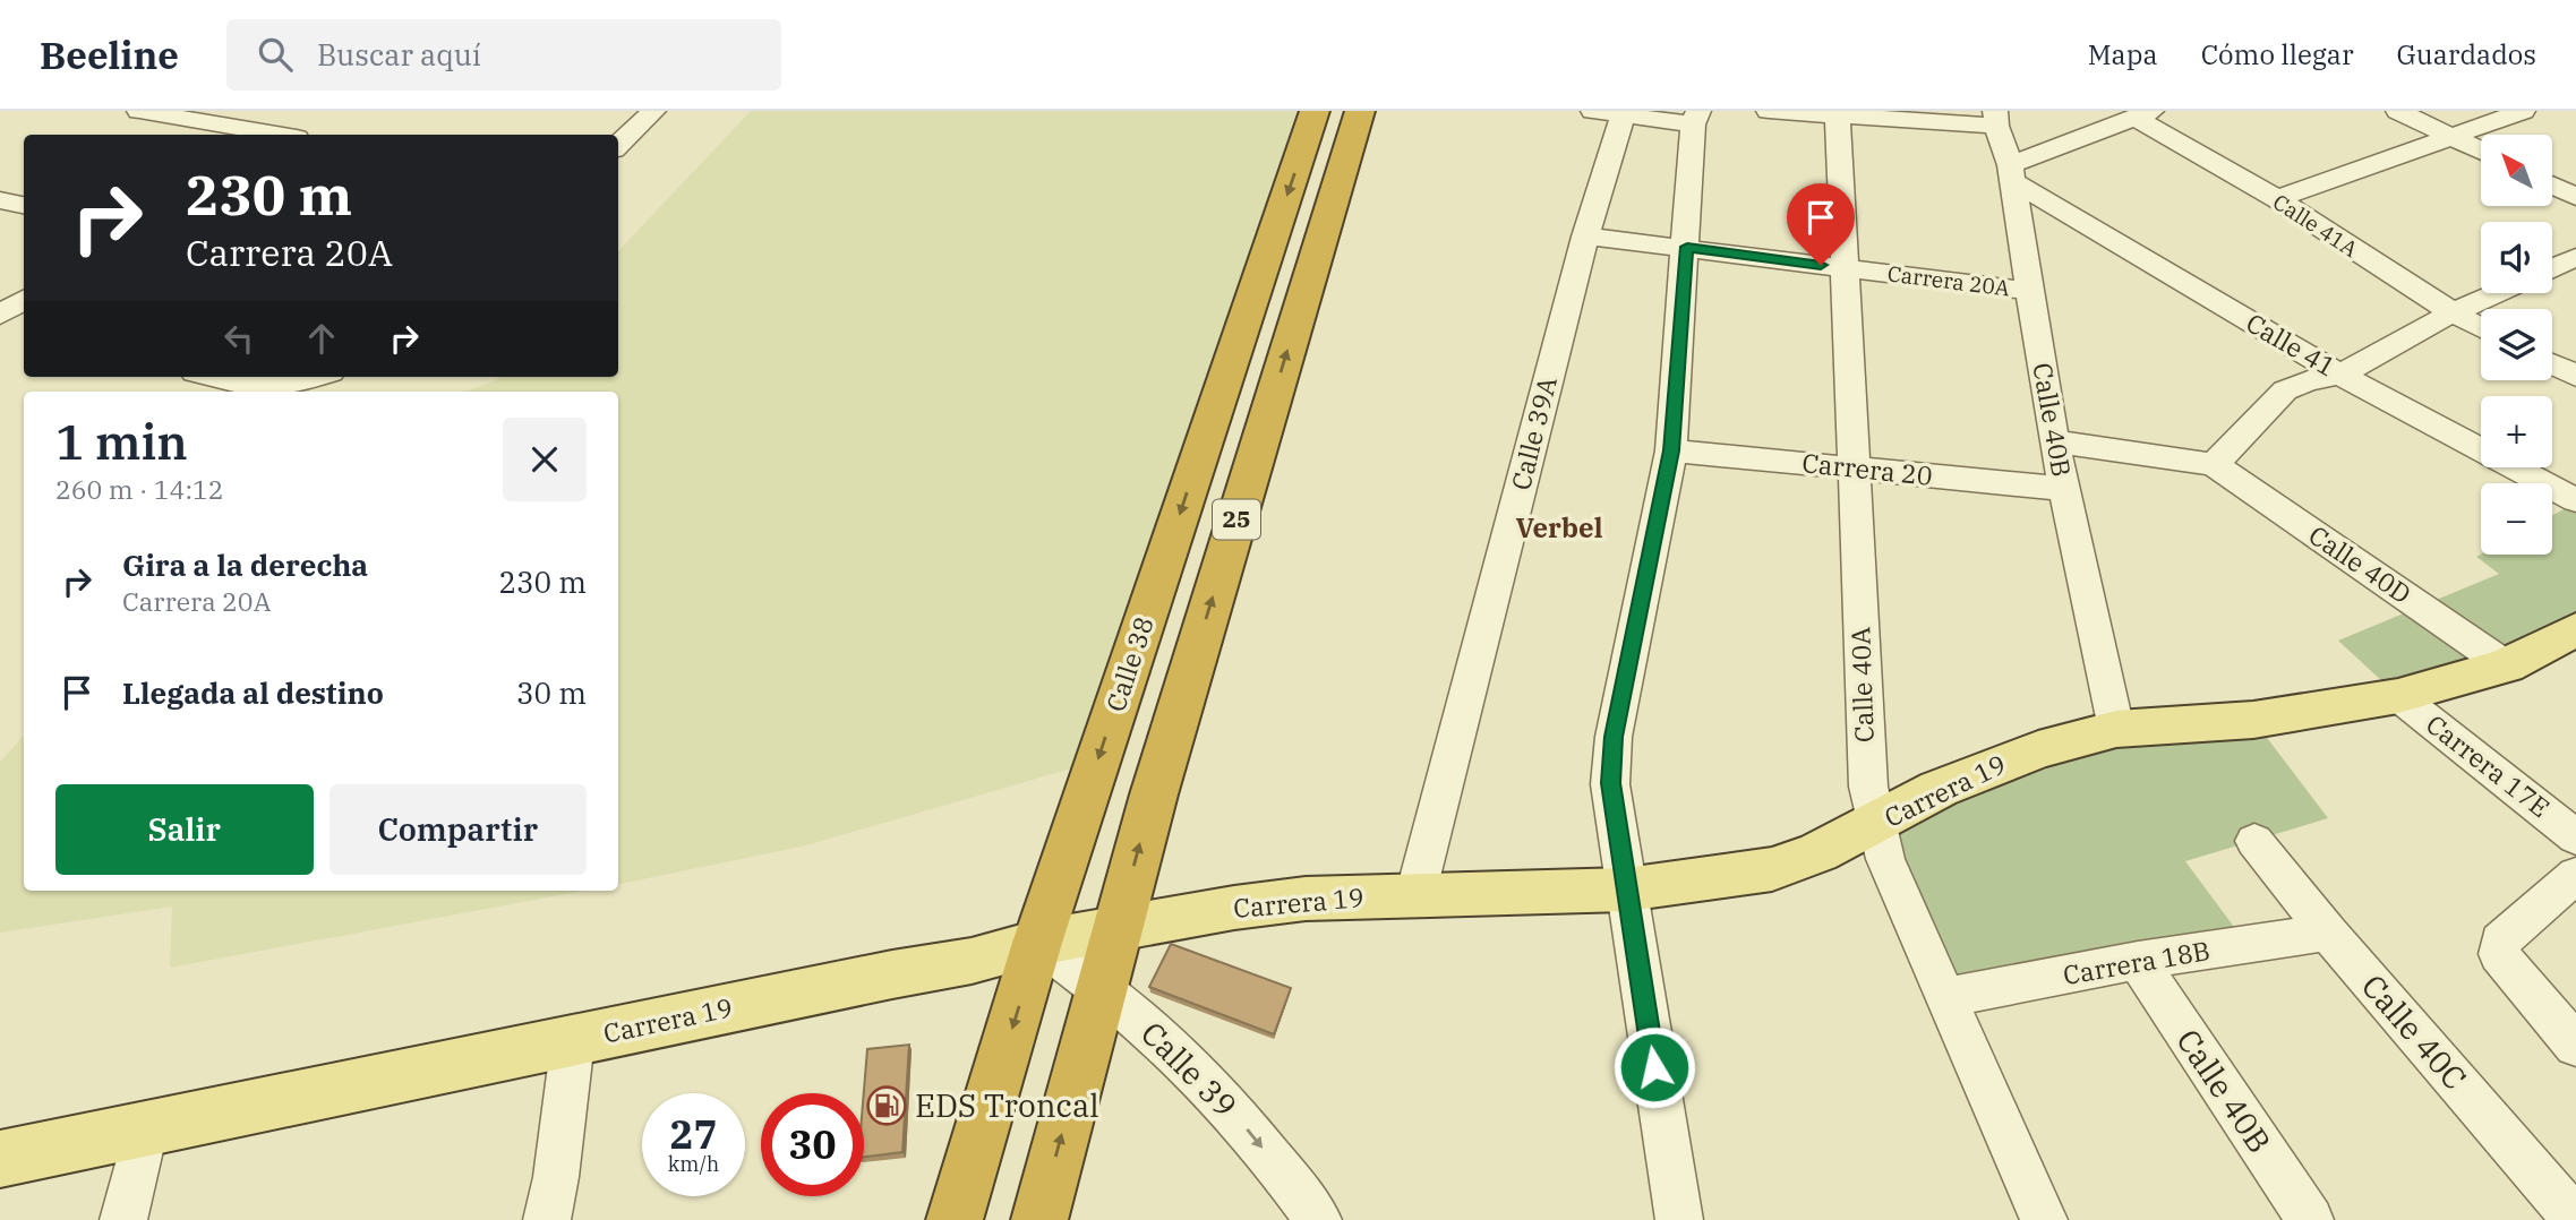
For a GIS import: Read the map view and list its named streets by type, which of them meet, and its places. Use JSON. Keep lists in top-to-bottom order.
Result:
{
  "streets": {
    "highway": ["25", "Calle 38"],
    "main road": ["Carrera 19"],
    "street": [
      "Calle 41A",
      "Carrera 20A",
      "Calle 41",
      "Calle 40B",
      "Calle 39A",
      "Carrera 20",
      "Calle 40D",
      "Calle 40A",
      "Carrera 17E",
      "Carrera 18B",
      "Calle 40C",
      "Calle 39"
    ]
  },
  "crossings": [
    ["Carrera 20A", "Calle 40B"],
    ["Carrera 20A", "Calle 39A"],
    ["Carrera 20A", "Calle 40A"],
    ["Calle 41", "Calle 40B"],
    ["Calle 40B", "Carrera 20"],
    ["Calle 40B", "Carrera 19"],
    ["Calle 40B", "Carrera 18B"],
    ["Calle 39A", "Carrera 19"],
    ["Carrera 20", "Calle 40A"],
    ["25", "Carrera 19"],
    ["25", "Calle 39"],
    ["Calle 40D", "Carrera 19"],
    ["Calle 38", "Carrera 19"],
    ["Calle 38", "Calle 39"],
    ["Calle 40A", "Carrera 19"],
    ["Calle 40A", "Carrera 18B"],
    ["Carrera 17E", "Carrera 19"],
    ["Carrera 19", "Calle 39"],
    ["Carrera 18B", "Calle 40C"]
  ],
  "one_way": ["Calle 39"],
  "districts": ["Verbel"],
  "places": {
    "fuel station": ["EDS Troncal"]
  },
  "north": "top left",
  "page": {
    "header": "Beeline",
    "search": "Buscar aquí",
    "nav": ["Mapa", "Cómo llegar", "Guardados"],
    "map_buttons": ["+", "−"],
    "turn": ["230 m", "Carrera 20A"],
    "heading": ["1 min", "260 m · 14:12"],
    "list": [
      {
        "name": "Gira a la derecha",
        "note": "Carrera 20A",
        "value": "230 m"
      },
      {
        "name": "Llegada al destino",
        "value": "30 m"
      }
    ],
    "buttons": ["Salir", "Compartir"],
    "speed": "27 km/h",
    "limit": "30"
  }
}
